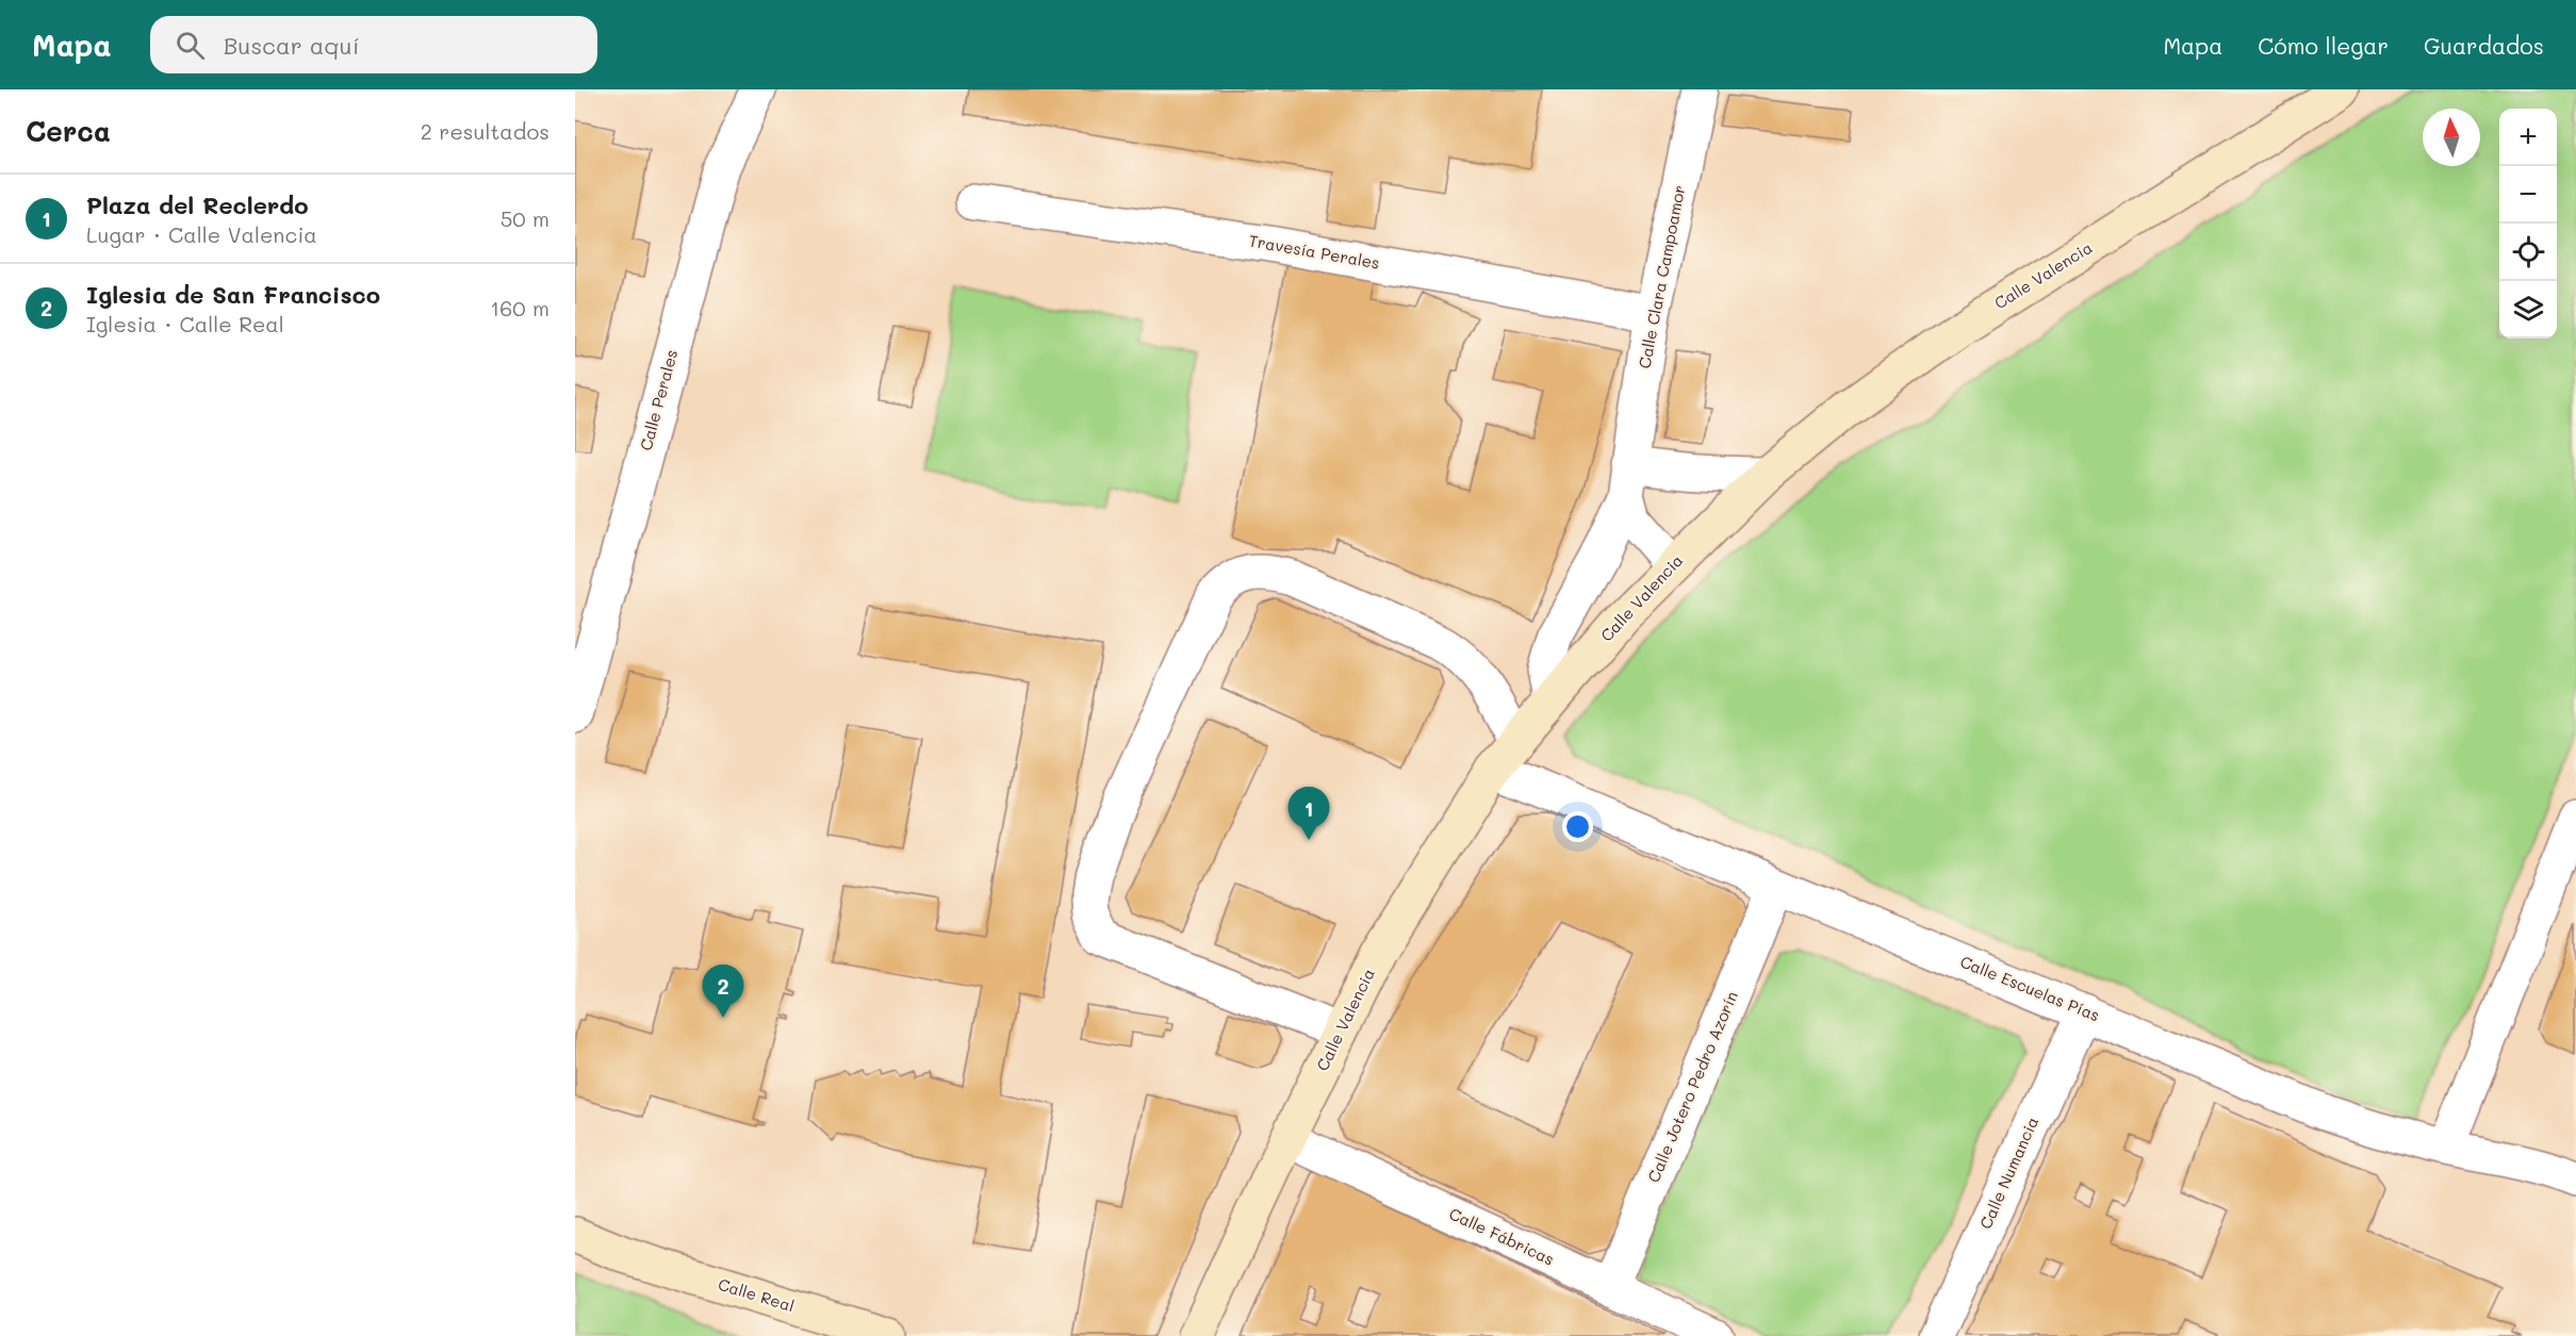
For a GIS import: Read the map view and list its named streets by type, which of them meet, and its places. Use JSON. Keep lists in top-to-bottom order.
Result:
{
  "streets": {
    "main road": ["Calle Valencia", "Calle Real"],
    "street": [
      "Travesía Perales",
      "Calle Clara Campoamor",
      "Calle Perales",
      "Calle Escuelas Pías",
      "Calle Jotero Pedro Azorín",
      "Calle Numancia",
      "Calle Fábricas"
    ]
  },
  "crossings": [
    ["Travesía Perales", "Calle Clara Campoamor"],
    ["Calle Valencia", "Calle Clara Campoamor"],
    ["Calle Valencia", "Calle Escuelas Pías"],
    ["Calle Valencia", "Calle Fábricas"],
    ["Calle Escuelas Pías", "Calle Jotero Pedro Azorín"],
    ["Calle Escuelas Pías", "Calle Numancia"],
    ["Calle Jotero Pedro Azorín", "Calle Fábricas"]
  ],
  "north": "top",
  "page": {
    "header": "Mapa",
    "search": "Buscar aquí",
    "nav": ["Mapa", "Cómo llegar", "Guardados"],
    "heading": ["Cerca", "2 resultados"],
    "map_buttons": ["+", "−"],
    "list": [
      {
        "mark": "1",
        "name": "Plaza del Reclerdo",
        "note": "Lugar · Calle Valencia",
        "value": "50 m"
      },
      {
        "mark": "2",
        "name": "Iglesia de San Francisco",
        "note": "Iglesia · Calle Real",
        "value": "160 m"
      }
    ],
    "pins": ["1", "2"]
  }
}
